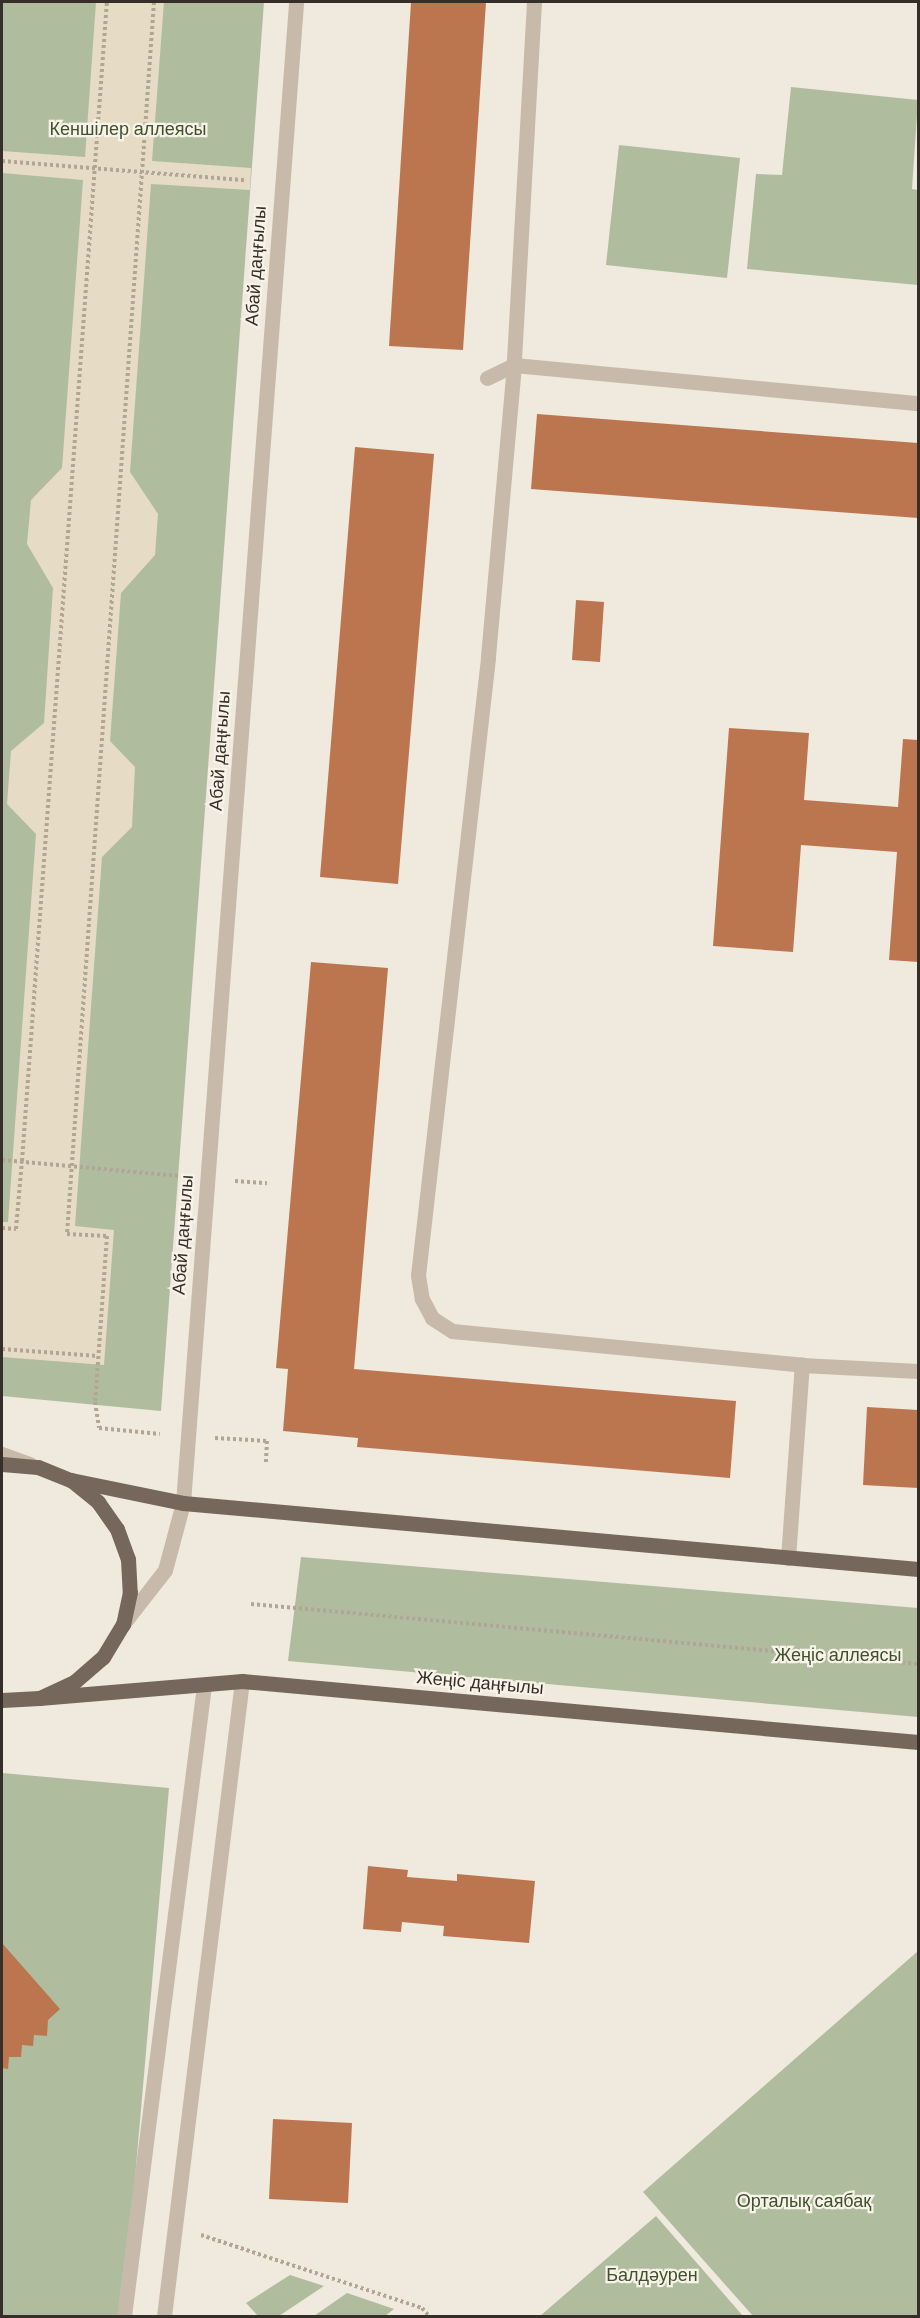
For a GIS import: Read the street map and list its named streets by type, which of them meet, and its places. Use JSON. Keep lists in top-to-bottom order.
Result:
{
  "streets": {
    "main road": ["Жеңіс даңғылы"],
    "street": ["Абай даңғылы"]
  },
  "parks": [
    "Кеншілер аллеясы",
    "Жеңіс аллеясы",
    "Орталық саябақ",
    "Балдәурен"
  ]
}
